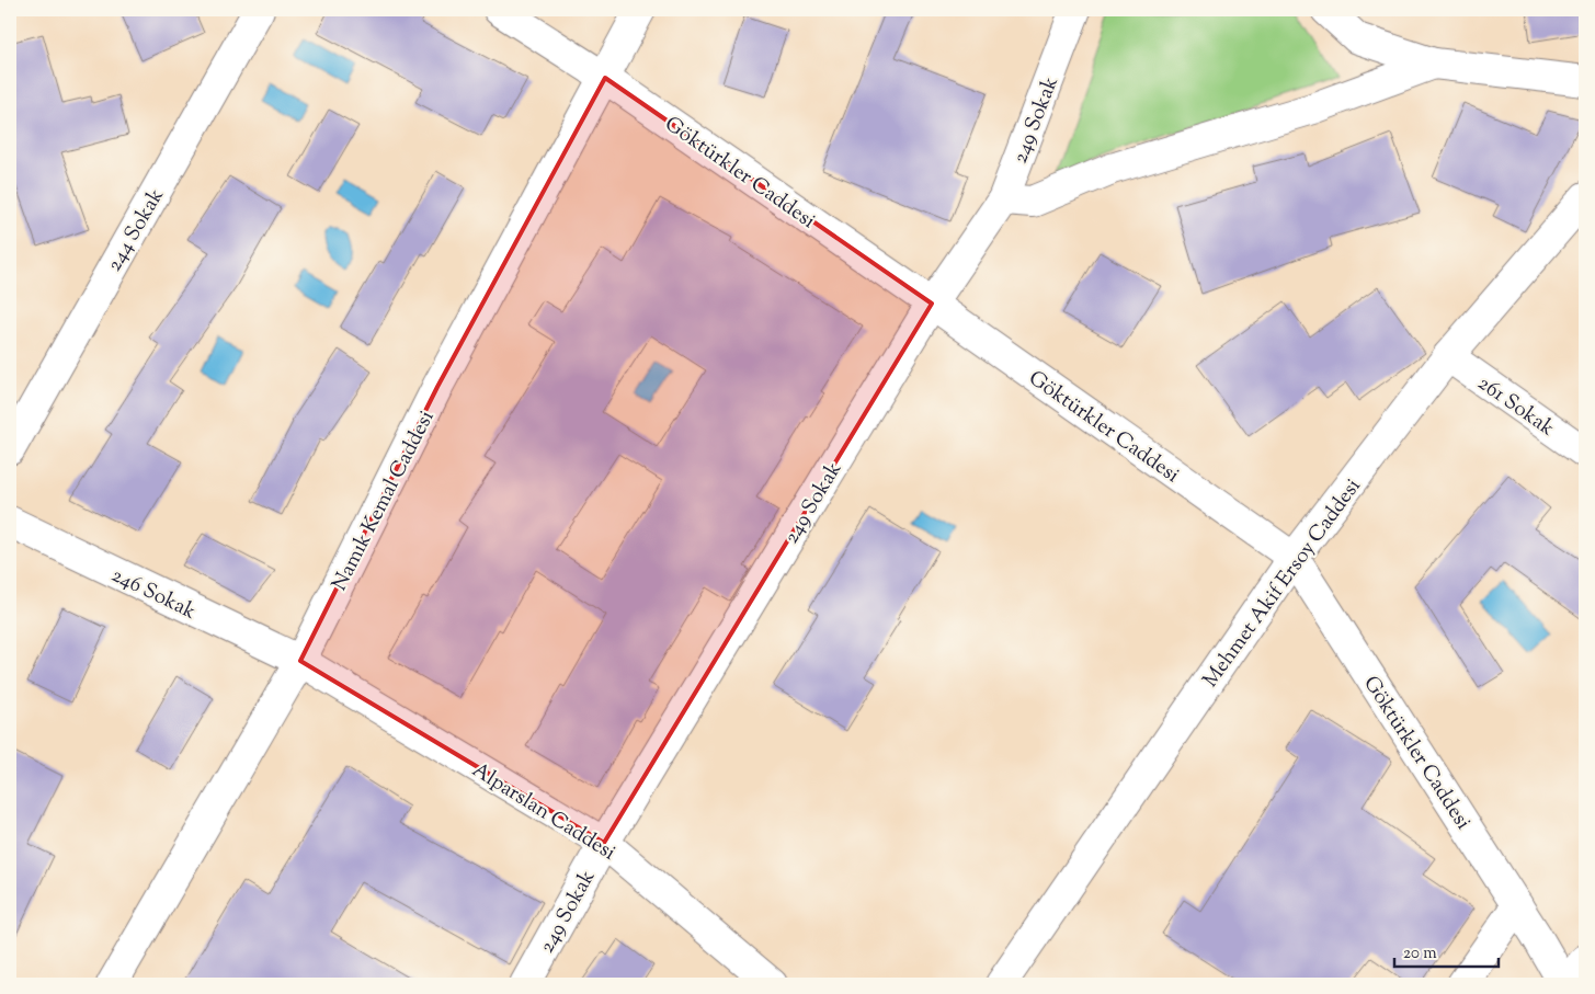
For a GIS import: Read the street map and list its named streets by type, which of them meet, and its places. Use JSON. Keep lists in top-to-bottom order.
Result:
{
  "streets": {
    "street": [
      "249 Sokak",
      "Göktürkler Caddesi",
      "244 Sokak",
      "261 Sokak",
      "Namık Kemal Caddesi",
      "Mehmet Akif Ersoy Caddesi",
      "246 Sokak",
      "Alparslan Caddesi"
    ]
  },
  "crossings": [
    ["249 Sokak", "Göktürkler Caddesi"],
    ["249 Sokak", "Alparslan Caddesi"],
    ["Göktürkler Caddesi", "Namık Kemal Caddesi"],
    ["Göktürkler Caddesi", "Mehmet Akif Ersoy Caddesi"],
    ["261 Sokak", "Mehmet Akif Ersoy Caddesi"],
    ["Namık Kemal Caddesi", "246 Sokak"],
    ["Namık Kemal Caddesi", "Alparslan Caddesi"],
    ["246 Sokak", "Alparslan Caddesi"]
  ],
  "scale_bar": "20 m"
}
